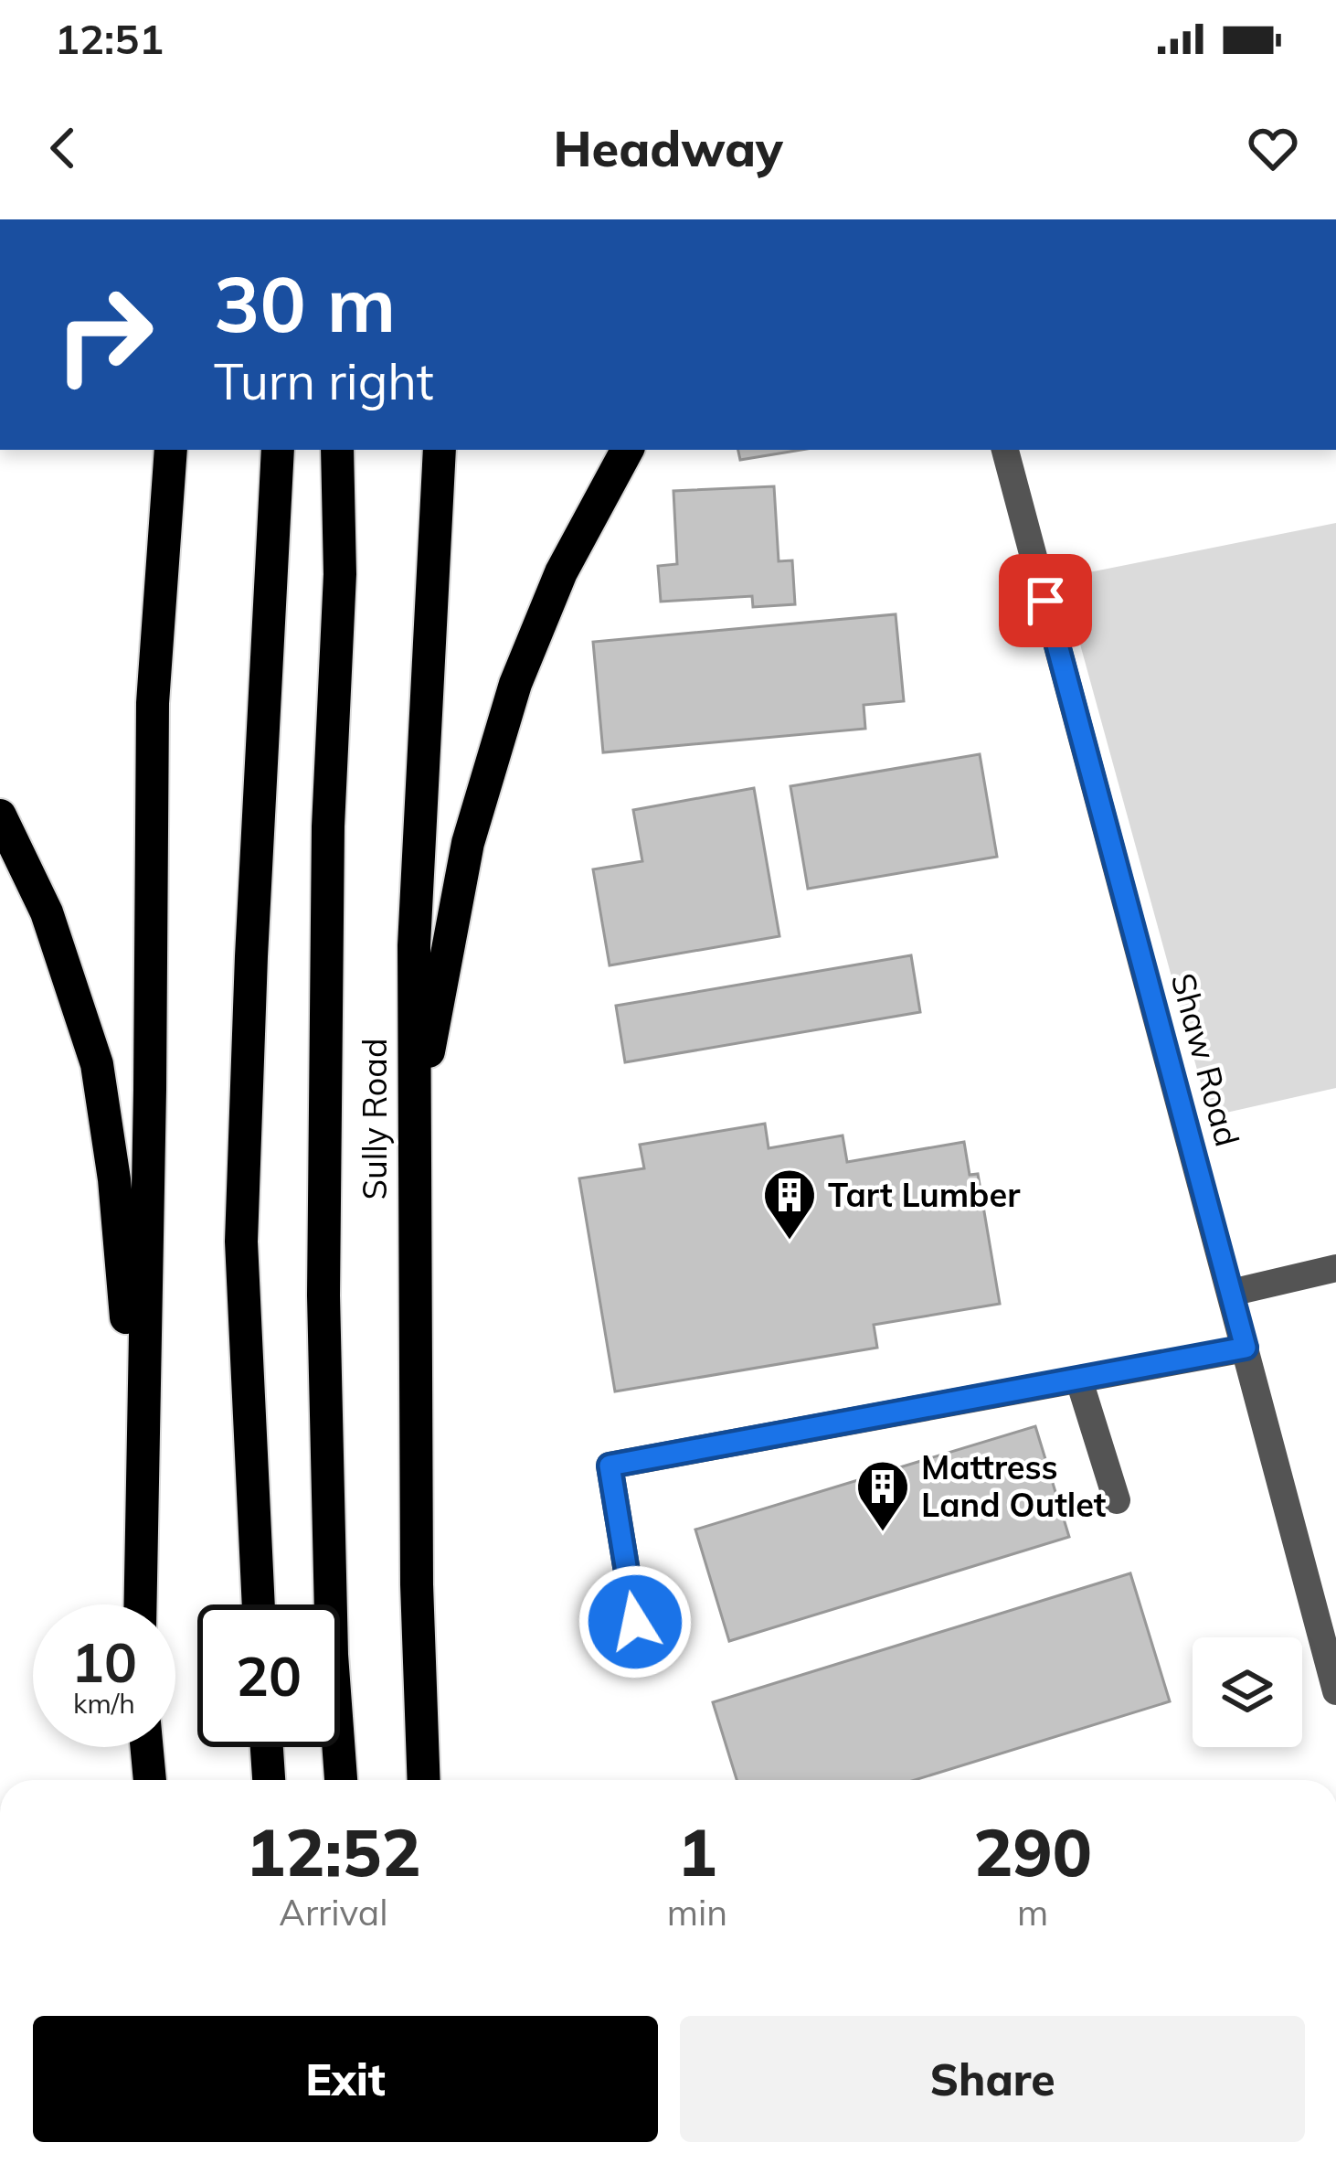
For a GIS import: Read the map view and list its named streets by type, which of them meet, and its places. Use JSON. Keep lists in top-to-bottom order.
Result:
{
  "streets": {
    "highway": ["Sully Road"],
    "street": ["Shaw Road"]
  },
  "places": {
    "building": ["Tart Lumber", "Mattress Land Outlet"]
  },
  "page": {
    "status": "12:51",
    "header": "Headway",
    "turn": ["30 m", "Turn right"],
    "speed": "10 km/h",
    "limit": "20",
    "eta": [
      "12:52",
      "Arrival",
      "1",
      "min",
      "290",
      "m"
    ],
    "buttons": ["Exit", "Share"]
  }
}
